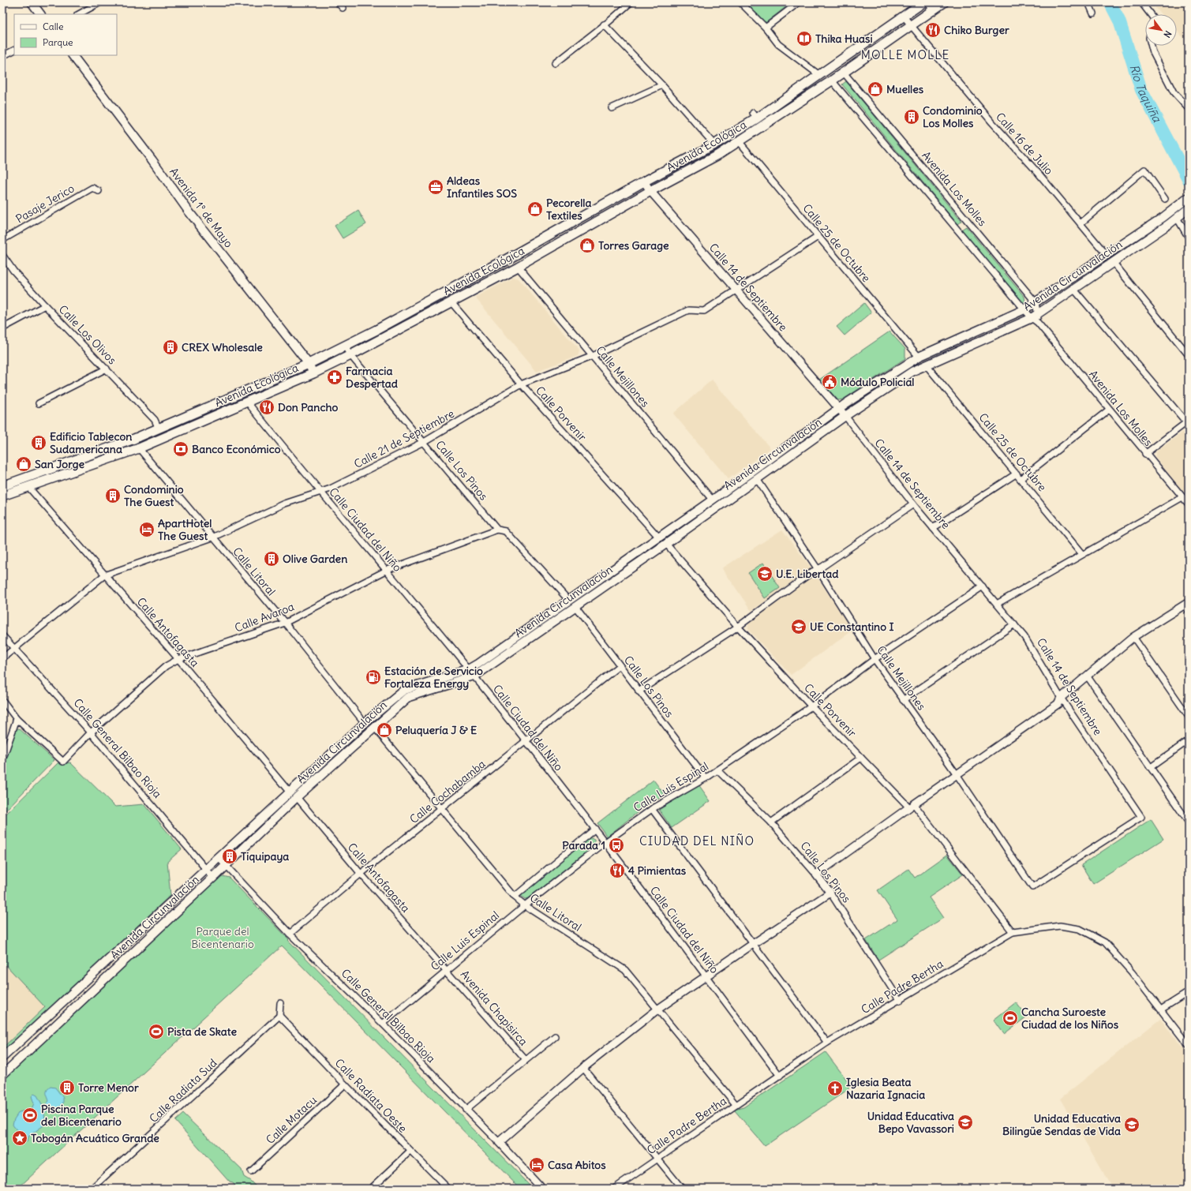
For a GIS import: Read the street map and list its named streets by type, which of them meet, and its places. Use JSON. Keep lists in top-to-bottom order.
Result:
{
  "streets": {
    "main road": ["Avenida Ecológica", "Avenida 1º de Mayo", "Avenida Circunvalación"],
    "street": [
      "Calle 16 de Julio",
      "Avenida Los Molles",
      "Pasaje Jerico",
      "Calle 25 de Octubre",
      "Calle 14 de Septiembre",
      "Calle Los Olivos",
      "Calle Mejillones",
      "Calle Porvenir",
      "Calle 21 de Septiembre",
      "Calle Los Pinos",
      "Calle Ciudad del Niño",
      "Calle Litoral",
      "Calle Avaroa",
      "Calle Antofagasta",
      "Calle General Bilbao Rioja",
      "Calle Luis Espinal",
      "Calle Cochabamba",
      "Calle Padre Bertha",
      "Avenida Chapisirca",
      "Calle Radiata Sud",
      "Calle Radiata Oeste",
      "Calle Motacu"
    ]
  },
  "crossings": [
    ["Calle 16 de Julio", "Avenida Ecológica"],
    ["Calle 16 de Julio", "Avenida Circunvalación"],
    ["Avenida Ecológica", "Avenida Los Molles"],
    ["Avenida Ecológica", "Avenida 1º de Mayo"],
    ["Avenida Ecológica", "Calle 25 de Octubre"],
    ["Avenida Ecológica", "Calle 14 de Septiembre"],
    ["Avenida Ecológica", "Calle Los Olivos"],
    ["Avenida Ecológica", "Calle Mejillones"],
    ["Avenida Ecológica", "Calle Porvenir"],
    ["Avenida Ecológica", "Calle Los Pinos"],
    ["Avenida Ecológica", "Calle Ciudad del Niño"],
    ["Avenida Ecológica", "Calle Litoral"],
    ["Avenida Ecológica", "Calle Antofagasta"],
    ["Avenida Los Molles", "Avenida Circunvalación"],
    ["Calle 25 de Octubre", "Avenida Circunvalación"],
    ["Calle 25 de Octubre", "Calle 21 de Septiembre"],
    ["Avenida Circunvalación", "Calle 14 de Septiembre"],
    ["Avenida Circunvalación", "Calle Mejillones"],
    ["Avenida Circunvalación", "Calle Porvenir"],
    ["Avenida Circunvalación", "Calle Los Pinos"],
    ["Avenida Circunvalación", "Calle Ciudad del Niño"],
    ["Avenida Circunvalación", "Calle Litoral"],
    ["Avenida Circunvalación", "Calle Antofagasta"],
    ["Avenida Circunvalación", "Calle General Bilbao Rioja"],
    ["Calle 14 de Septiembre", "Calle Mejillones"],
    ["Calle 14 de Septiembre", "Calle 21 de Septiembre"],
    ["Calle 14 de Septiembre", "Calle Luis Espinal"],
    ["Calle Mejillones", "Calle 21 de Septiembre"],
    ["Calle Mejillones", "Calle Luis Espinal"],
    ["Calle Porvenir", "Calle 21 de Septiembre"],
    ["Calle Porvenir", "Calle Luis Espinal"],
    ["Calle Porvenir", "Calle Padre Bertha"],
    ["Calle 21 de Septiembre", "Calle Los Pinos"],
    ["Calle 21 de Septiembre", "Calle Ciudad del Niño"],
    ["Calle 21 de Septiembre", "Calle Litoral"],
    ["Calle 21 de Septiembre", "Calle Antofagasta"],
    ["Calle 21 de Septiembre", "Calle General Bilbao Rioja"],
    ["Calle Los Pinos", "Calle Avaroa"],
    ["Calle Los Pinos", "Calle Luis Espinal"],
    ["Calle Los Pinos", "Calle Cochabamba"],
    ["Calle Los Pinos", "Calle Padre Bertha"],
    ["Calle Ciudad del Niño", "Calle Avaroa"],
    ["Calle Ciudad del Niño", "Calle Luis Espinal"],
    ["Calle Ciudad del Niño", "Calle Cochabamba"],
    ["Calle Ciudad del Niño", "Calle Padre Bertha"],
    ["Calle Litoral", "Calle Avaroa"],
    ["Calle Litoral", "Calle Luis Espinal"],
    ["Calle Litoral", "Calle Cochabamba"],
    ["Calle Litoral", "Calle Padre Bertha"],
    ["Calle Avaroa", "Calle Antofagasta"],
    ["Calle Avaroa", "Calle General Bilbao Rioja"],
    ["Calle Antofagasta", "Calle Luis Espinal"],
    ["Calle Antofagasta", "Calle Cochabamba"],
    ["Calle Antofagasta", "Avenida Chapisirca"],
    ["Calle General Bilbao Rioja", "Calle Luis Espinal"],
    ["Calle General Bilbao Rioja", "Calle Cochabamba"],
    ["Calle Luis Espinal", "Avenida Chapisirca"],
    ["Calle Radiata Sud", "Calle Radiata Oeste"],
    ["Calle Radiata Oeste", "Calle Motacu"]
  ],
  "districts": ["MOLLE MOLLE", "CIUDAD DEL NIÑO"],
  "water": ["Río Taquiña"],
  "parks": ["Parque del Bicentenario"],
  "places": {
    "restaurant": ["Chiko Burger", "Don Pancho", "4 Pimientas"],
    "library": ["Thika Huasi"],
    "shop": [
      "Muelles",
      "Pecorella Textiles",
      "Torres Garage",
      "San Jorge",
      "Peluquería J & E"
    ],
    "building": [
      "Condominio Los Molles",
      "CREX Wholesale",
      "Edificio Tablecon Sudamericana",
      "Condominio The Guest",
      "Olive Garden",
      "Tiquipaya",
      "Torre Menor"
    ],
    "office": ["Aldeas Infantiles SOS"],
    "pharmacy": ["Farmacia Despertad"],
    "public building": ["Módulo Policial"],
    "bank": ["Banco Económico"],
    "hotel": ["ApartHotel The Guest", "Casa Abitos"],
    "school or university": [
      "U.E. Libertad",
      "UE Constantino I",
      "Unidad Educativa Bepo Vavassori",
      "Unidad Educativa Bilingüe Sendas de Vida"
    ],
    "fuel station": ["Estación de Servicio Fortaleza Energy"],
    "bus stop": ["Parada 1"],
    "sports": ["Cancha Suroeste Ciudad de los Niños", "Pista de Skate", "Piscina Parque del Bicentenario"],
    "church": ["Iglesia Beata Nazaria Ignacia"],
    "place": ["Tobogán Acuático Grande"]
  },
  "legend": ["Calle", "Parque"],
  "north": "bottom right"
}
